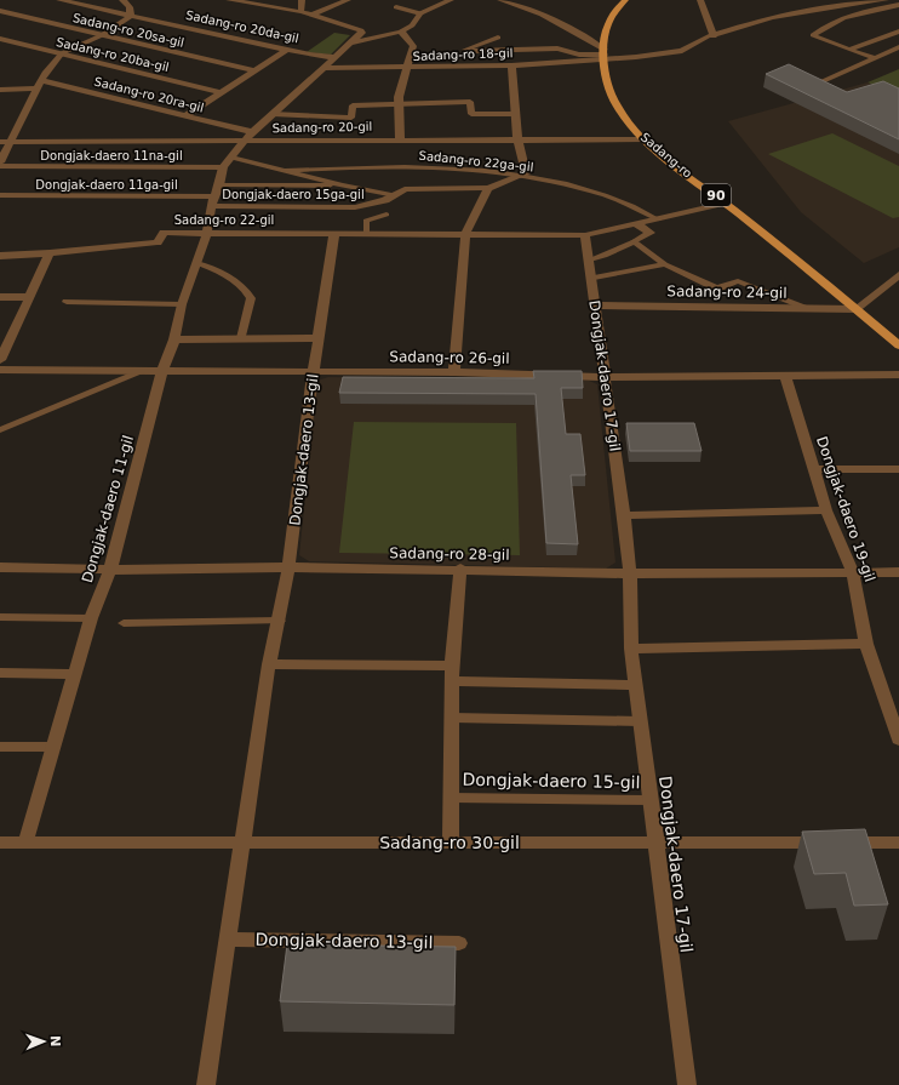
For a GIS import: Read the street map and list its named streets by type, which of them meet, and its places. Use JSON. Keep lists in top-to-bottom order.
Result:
{
  "streets": {
    "main road": ["Sadang-ro", "90"],
    "street": [
      "Sadang-ro 20da-gil",
      "Sadang-ro 18-gil",
      "Sadang-ro 20ra-gil",
      "Sadang-ro 20-gil",
      "Dongjak-daero 11ga-gil",
      "Dongjak-daero 15ga-gil",
      "Sadang-ro 22-gil",
      "Sadang-ro 24-gil",
      "Sadang-ro 26-gil",
      "Dongjak-daero 17-gil",
      "Dongjak-daero 13-gil",
      "Dongjak-daero 11-gil",
      "Dongjak-daero 19-gil",
      "Sadang-ro 28-gil",
      "Dongjak-daero 15-gil",
      "Sadang-ro 30-gil"
    ],
    "lane": [
      "Sadang-ro 20sa-gil",
      "Sadang-ro 20ba-gil",
      "Dongjak-daero 11na-gil",
      "Sadang-ro 22ga-gil"
    ]
  },
  "crossings": [
    ["Sadang-ro 20da-gil", "Dongjak-daero 11-gil"],
    ["Sadang-ro 18-gil", "Sadang-ro"],
    ["Sadang-ro 18-gil", "Dongjak-daero 11-gil"],
    ["Sadang-ro 20ra-gil", "Sadang-ro 20-gil"],
    ["Sadang-ro 20ra-gil", "Dongjak-daero 11-gil"],
    ["Sadang-ro 20-gil", "Sadang-ro"],
    ["Sadang-ro 20-gil", "Dongjak-daero 11-gil"],
    ["Dongjak-daero 11na-gil", "Sadang-ro 22ga-gil"],
    ["Dongjak-daero 11na-gil", "Dongjak-daero 11-gil"],
    ["Sadang-ro", "Sadang-ro 22-gil"],
    ["Sadang-ro", "Sadang-ro 24-gil"],
    ["Sadang-ro 22ga-gil", "Sadang-ro 22-gil"],
    ["Dongjak-daero 11ga-gil", "Dongjak-daero 15ga-gil"],
    ["Dongjak-daero 11ga-gil", "Dongjak-daero 11-gil"],
    ["Dongjak-daero 15ga-gil", "Dongjak-daero 11-gil"],
    ["Sadang-ro 22-gil", "Dongjak-daero 17-gil"],
    ["Sadang-ro 22-gil", "Dongjak-daero 13-gil"],
    ["Sadang-ro 22-gil", "Dongjak-daero 11-gil"],
    ["Sadang-ro 24-gil", "Dongjak-daero 17-gil"],
    ["Sadang-ro 26-gil", "Dongjak-daero 17-gil"],
    ["Sadang-ro 26-gil", "Dongjak-daero 13-gil"],
    ["Sadang-ro 26-gil", "Dongjak-daero 11-gil"],
    ["Sadang-ro 26-gil", "Dongjak-daero 19-gil"],
    ["Dongjak-daero 17-gil", "Sadang-ro 28-gil"],
    ["Dongjak-daero 17-gil", "Dongjak-daero 15-gil"],
    ["Dongjak-daero 17-gil", "Sadang-ro 30-gil"],
    ["Dongjak-daero 13-gil", "Sadang-ro 28-gil"],
    ["Dongjak-daero 13-gil", "Sadang-ro 30-gil"],
    ["Dongjak-daero 11-gil", "Sadang-ro 28-gil"],
    ["Dongjak-daero 11-gil", "Sadang-ro 30-gil"],
    ["Dongjak-daero 19-gil", "Sadang-ro 28-gil"],
    ["Sadang-ro 28-gil", "Dongjak-daero 15-gil"],
    ["Dongjak-daero 15-gil", "Sadang-ro 30-gil"]
  ],
  "north": "right"
}
